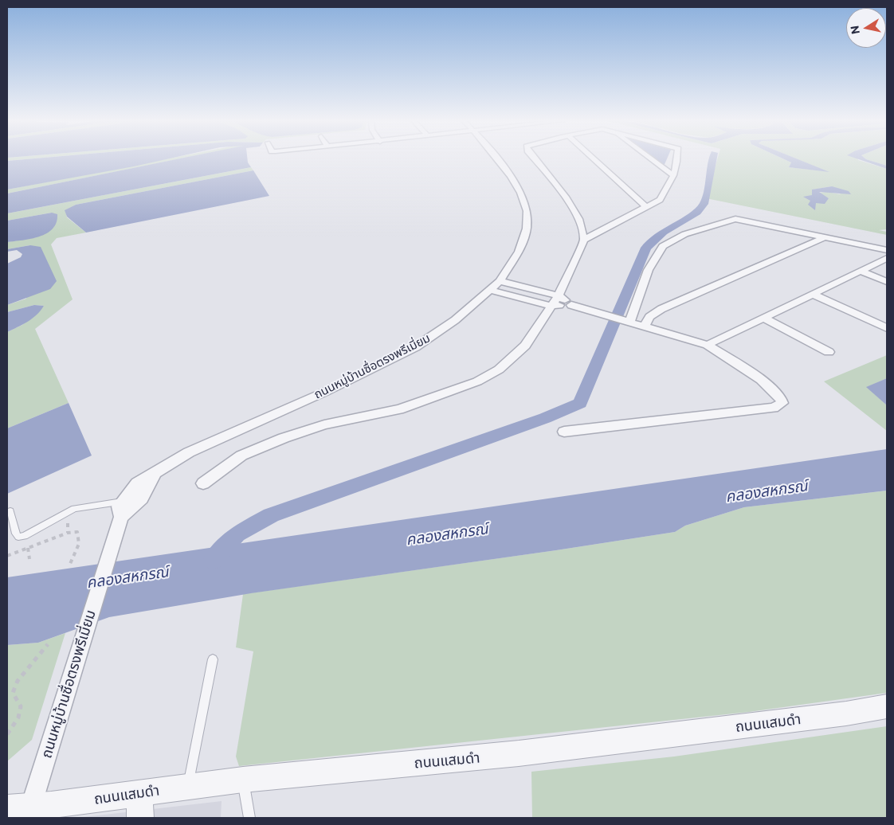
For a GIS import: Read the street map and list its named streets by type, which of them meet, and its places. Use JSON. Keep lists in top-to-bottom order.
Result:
{
  "streets": {
    "street": ["ถนนหมู่บ้านซื่อตรงพรีเมี่ยม", "ถนนแสมดำ"]
  },
  "crossings": [
    ["ถนนหมู่บ้านซื่อตรงพรีเมี่ยม", "ถนนแสมดำ"]
  ],
  "water": ["คลองสหกรณ์"],
  "north": "left"
}
